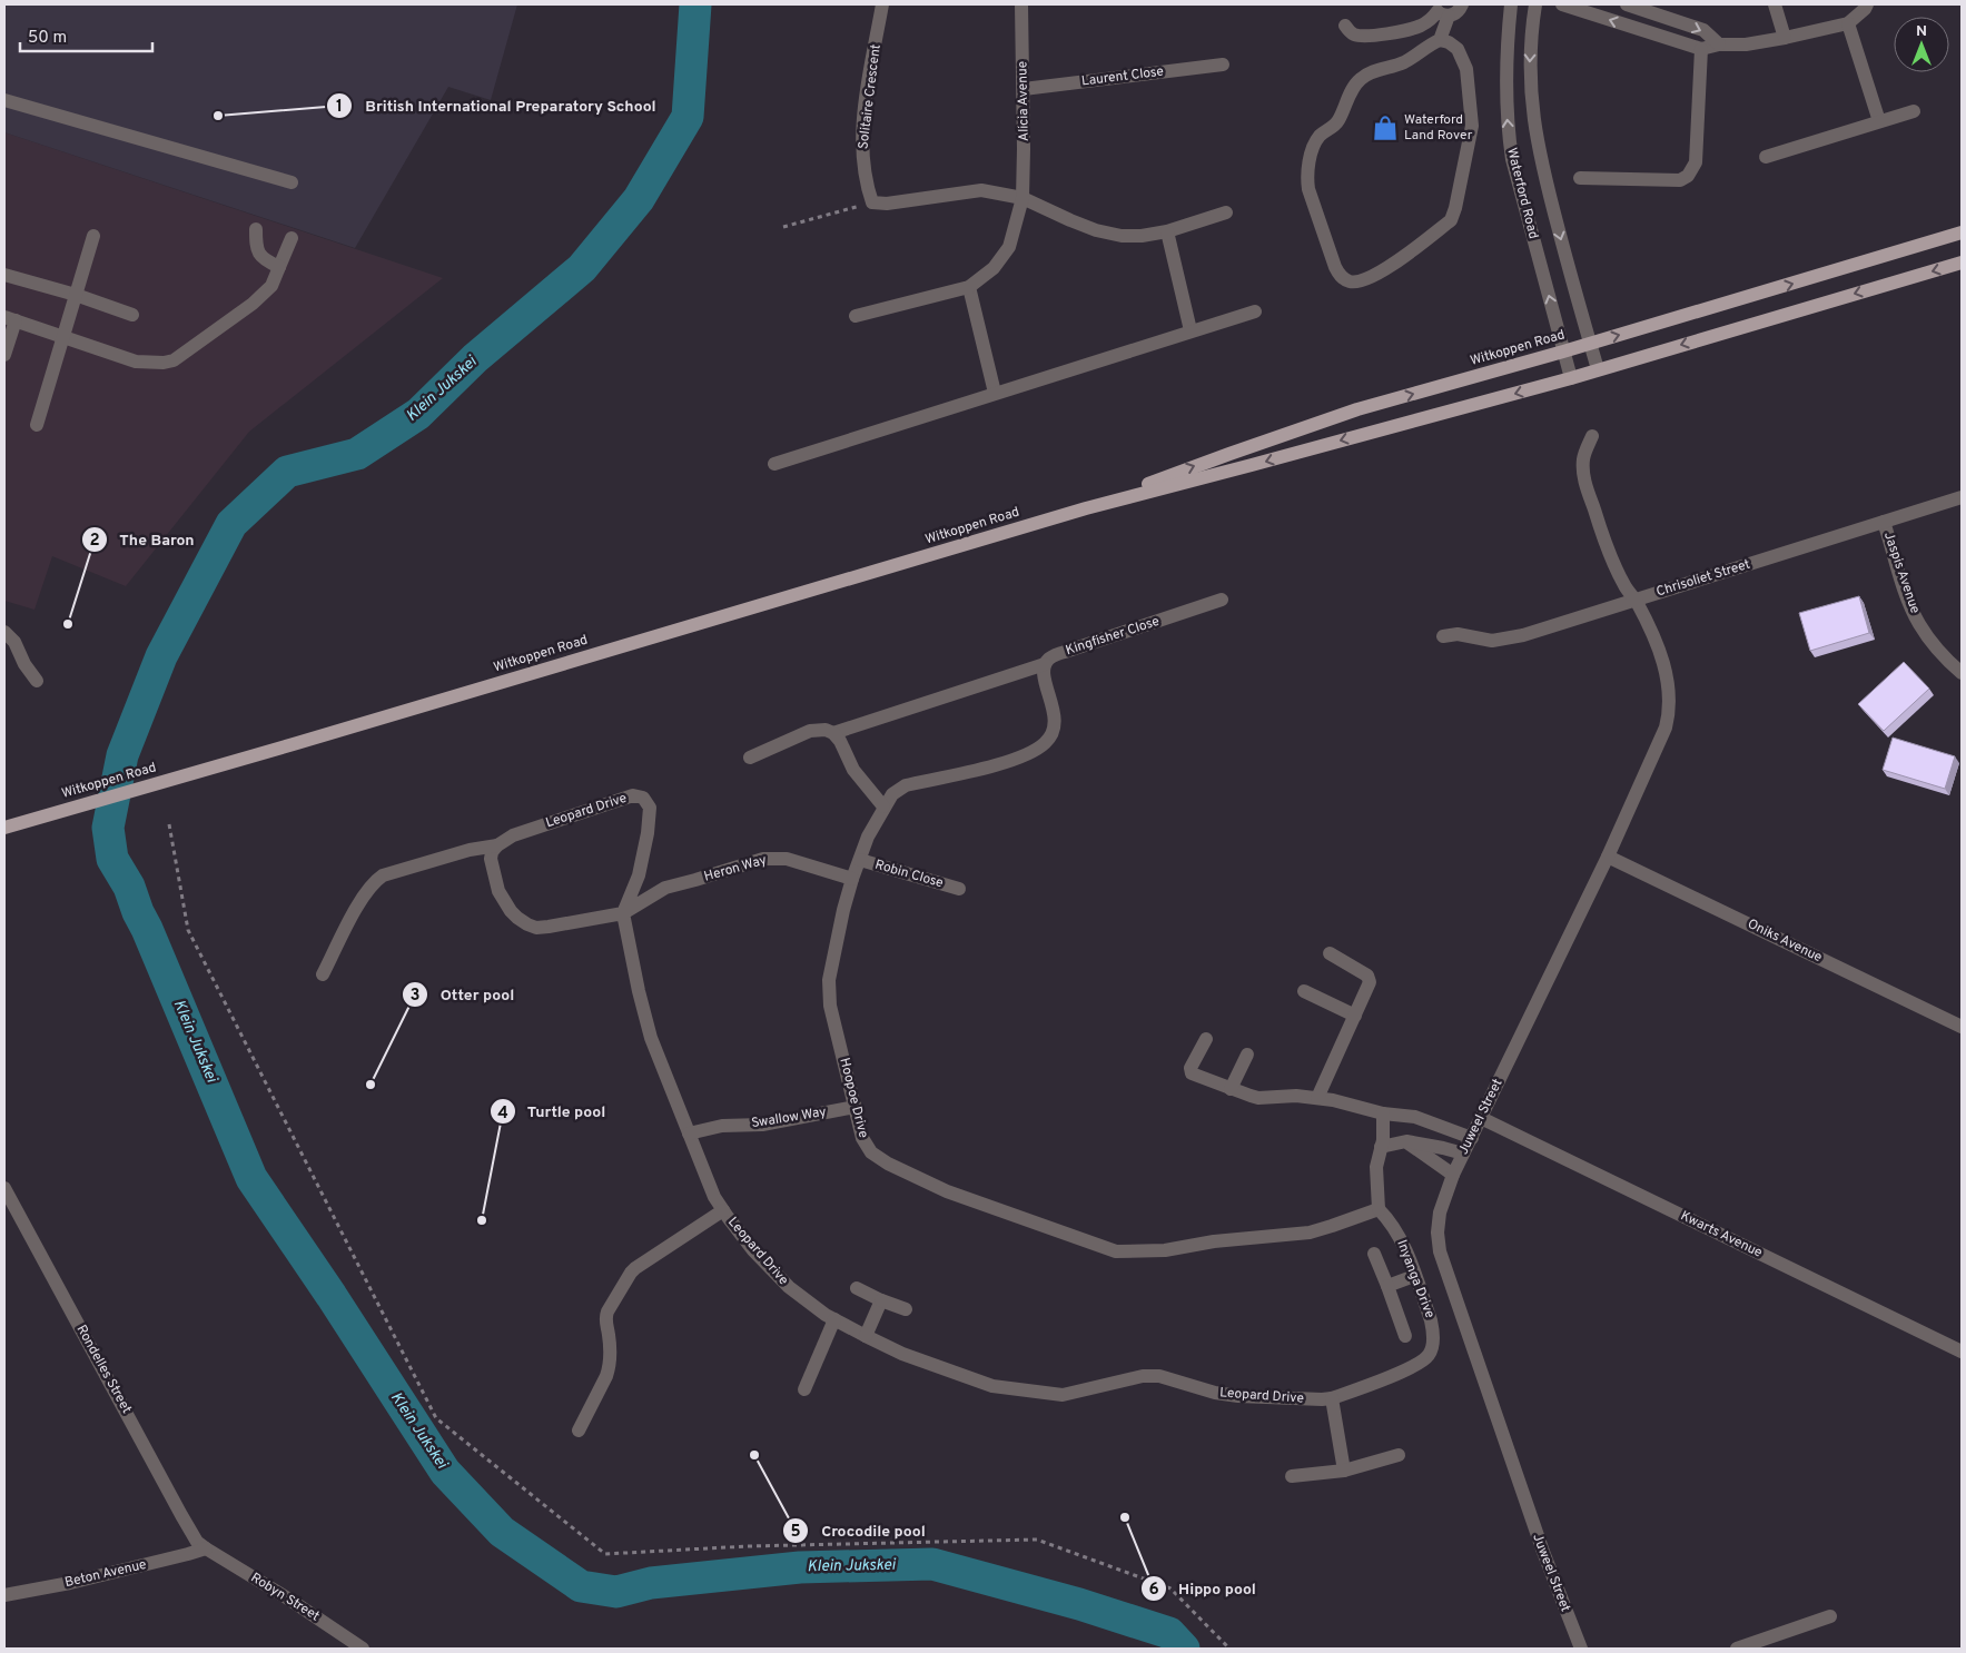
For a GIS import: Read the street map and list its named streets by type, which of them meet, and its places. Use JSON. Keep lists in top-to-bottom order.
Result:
{
  "streets": {
    "main road": ["Witkoppen Road"],
    "street": [
      "Laurent Close",
      "Solitaire Crescent",
      "Alicia Avenue",
      "Waterford Road",
      "Jaspis Avenue",
      "Chrisoliet Street",
      "Kingfisher Close",
      "Leopard Drive",
      "Heron Way",
      "Robin Close",
      "Oniks Avenue",
      "Hoopoe Drive",
      "Juweel Street",
      "Swallow Way",
      "Kwarts Avenue",
      "Inyanga Drive",
      "Rondelles Street",
      "Beton Avenue",
      "Robyn Street"
    ]
  },
  "crossings": [
    ["Laurent Close", "Alicia Avenue"],
    ["Waterford Road", "Witkoppen Road"],
    ["Jaspis Avenue", "Chrisoliet Street"],
    ["Chrisoliet Street", "Juweel Street"],
    ["Kingfisher Close", "Hoopoe Drive"],
    ["Leopard Drive", "Heron Way"],
    ["Leopard Drive", "Swallow Way"],
    ["Leopard Drive", "Inyanga Drive"],
    ["Heron Way", "Hoopoe Drive"],
    ["Robin Close", "Hoopoe Drive"],
    ["Oniks Avenue", "Juweel Street"],
    ["Hoopoe Drive", "Swallow Way"],
    ["Hoopoe Drive", "Inyanga Drive"],
    ["Juweel Street", "Kwarts Avenue"],
    ["Rondelles Street", "Beton Avenue"],
    ["Rondelles Street", "Robyn Street"],
    ["Beton Avenue", "Robyn Street"]
  ],
  "water": ["Klein Jukskei"],
  "places": {
    "other": [
      "British International Preparatory School",
      "The Baron",
      "Otter pool",
      "Turtle pool",
      "Crocodile pool",
      "Hippo pool"
    ],
    "shop": ["Waterford Land Rover"]
  },
  "scale_bar": "50 m",
  "north": "top"
}
